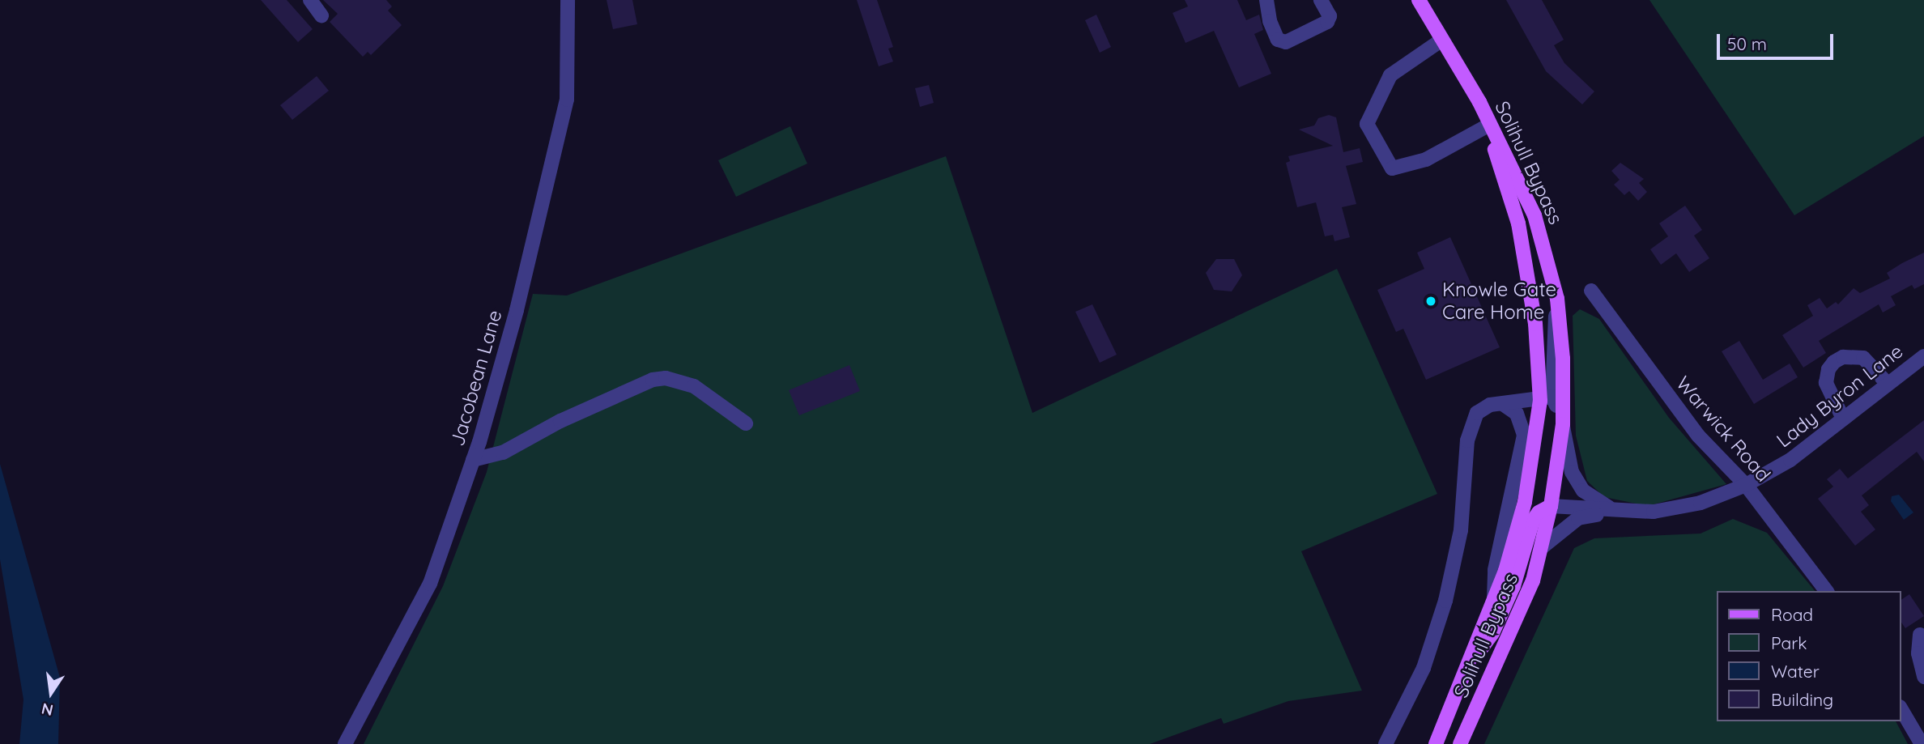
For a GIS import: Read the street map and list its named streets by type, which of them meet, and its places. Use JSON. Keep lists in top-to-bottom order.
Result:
{
  "streets": {
    "main road": ["Solihull Bypass"],
    "street": ["Jacobean Lane", "Lady Byron Lane", "Warwick Road"]
  },
  "crossings": [
    ["Solihull Bypass", "Lady Byron Lane"],
    ["Lady Byron Lane", "Warwick Road"]
  ],
  "places": ["Knowle Gate Care Home"],
  "legend": [
    "Road",
    "Park",
    "Water",
    "Building"
  ],
  "scale_bar": "50 m",
  "north": "bottom"
}
